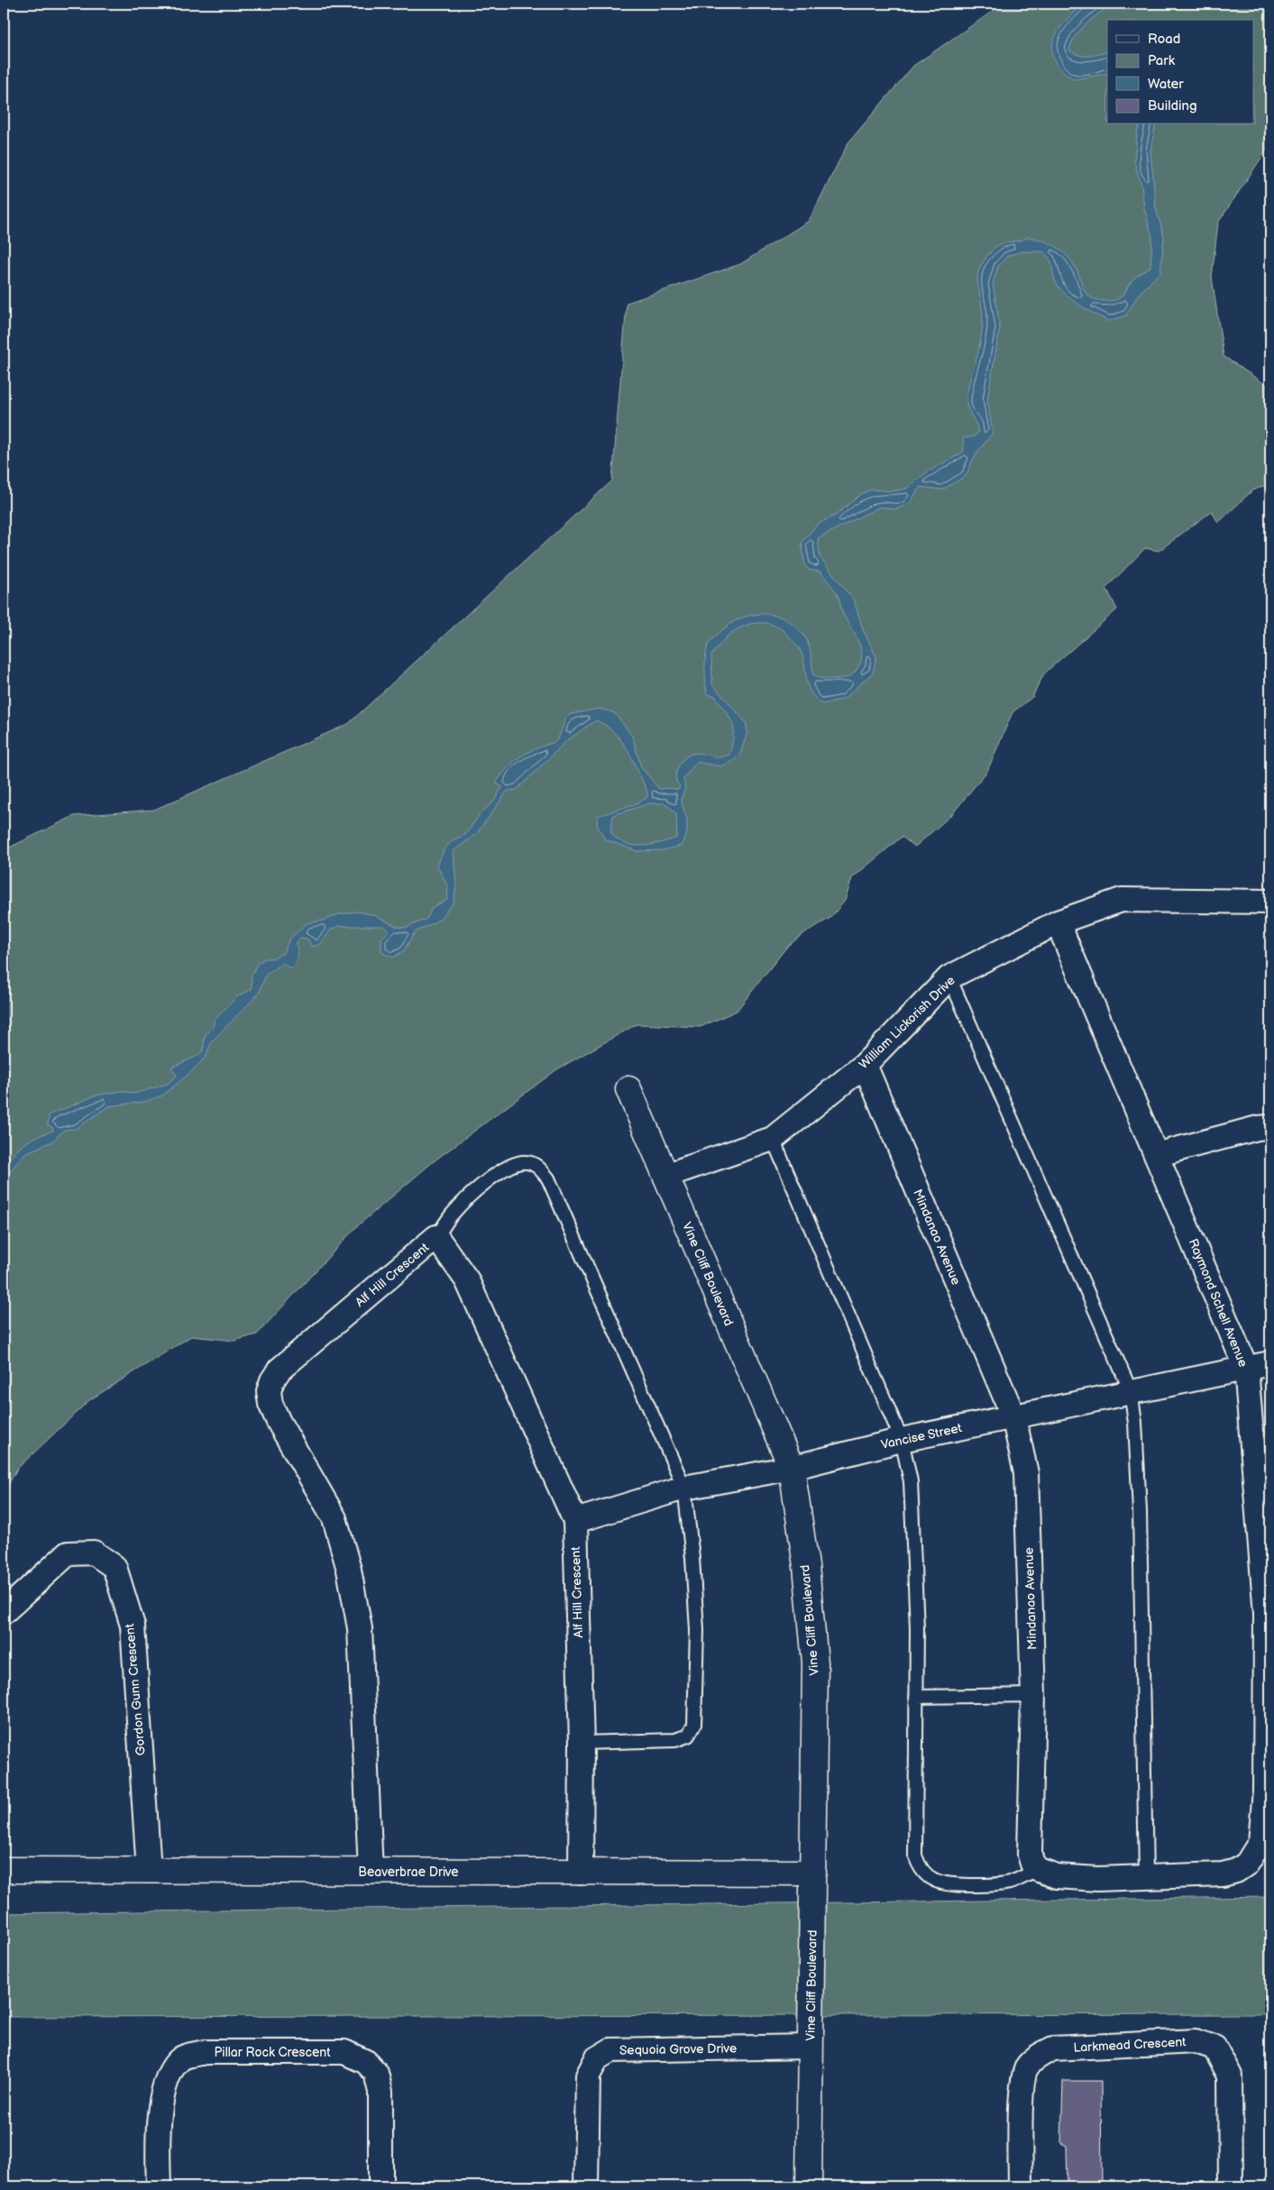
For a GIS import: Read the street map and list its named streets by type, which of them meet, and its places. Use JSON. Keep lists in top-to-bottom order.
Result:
{
  "streets": {
    "street": [
      "William Lickorish Drive",
      "Mindanao Avenue",
      "Vine Cliff Boulevard",
      "Alf Hill Crescent",
      "Raymond Schell Avenue",
      "Vancise Street",
      "Gordon Gunn Crescent",
      "Beaverbrae Drive",
      "Larkmead Crescent",
      "Sequoia Grove Drive",
      "Pillar Rock Crescent"
    ]
  },
  "crossings": [
    ["William Lickorish Drive", "Mindanao Avenue"],
    ["William Lickorish Drive", "Vine Cliff Boulevard"],
    ["William Lickorish Drive", "Raymond Schell Avenue"],
    ["Mindanao Avenue", "Vancise Street"],
    ["Vine Cliff Boulevard", "Vancise Street"],
    ["Vine Cliff Boulevard", "Beaverbrae Drive"],
    ["Vine Cliff Boulevard", "Sequoia Grove Drive"],
    ["Alf Hill Crescent", "Vancise Street"],
    ["Alf Hill Crescent", "Beaverbrae Drive"],
    ["Raymond Schell Avenue", "Vancise Street"],
    ["Gordon Gunn Crescent", "Beaverbrae Drive"]
  ],
  "legend": [
    "Road",
    "Park",
    "Water",
    "Building"
  ]
}
